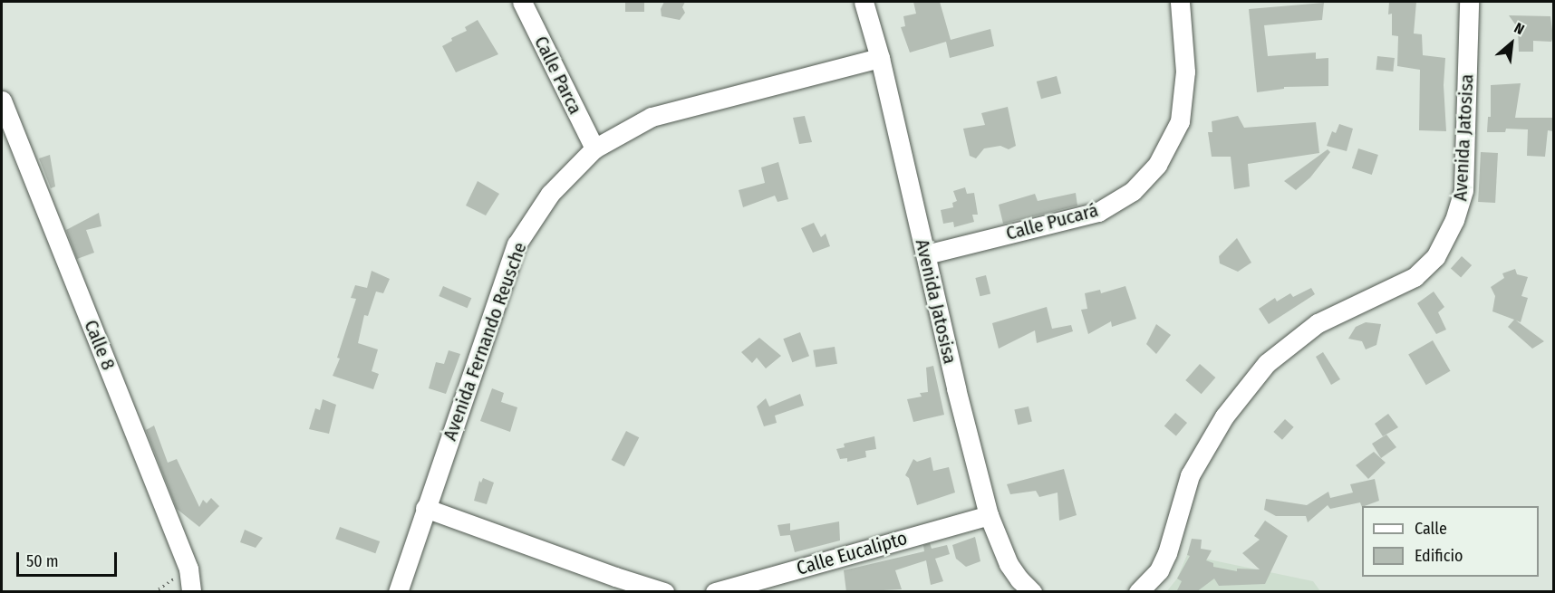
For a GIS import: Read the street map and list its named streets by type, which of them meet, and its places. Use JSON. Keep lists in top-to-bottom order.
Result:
{
  "streets": {
    "street": [
      "Calle Parca",
      "Avenida Jatosisa",
      "Calle Pucará",
      "Avenida Fernando Reusche",
      "Calle 8",
      "Calle Eucalipto"
    ]
  },
  "crossings": [
    ["Calle Parca", "Avenida Fernando Reusche"],
    ["Avenida Jatosisa", "Calle Pucará"],
    ["Avenida Jatosisa", "Avenida Fernando Reusche"],
    ["Avenida Jatosisa", "Calle Eucalipto"]
  ],
  "legend": ["Calle", "Edificio"],
  "scale_bar": "50 m",
  "north": "top right"
}
